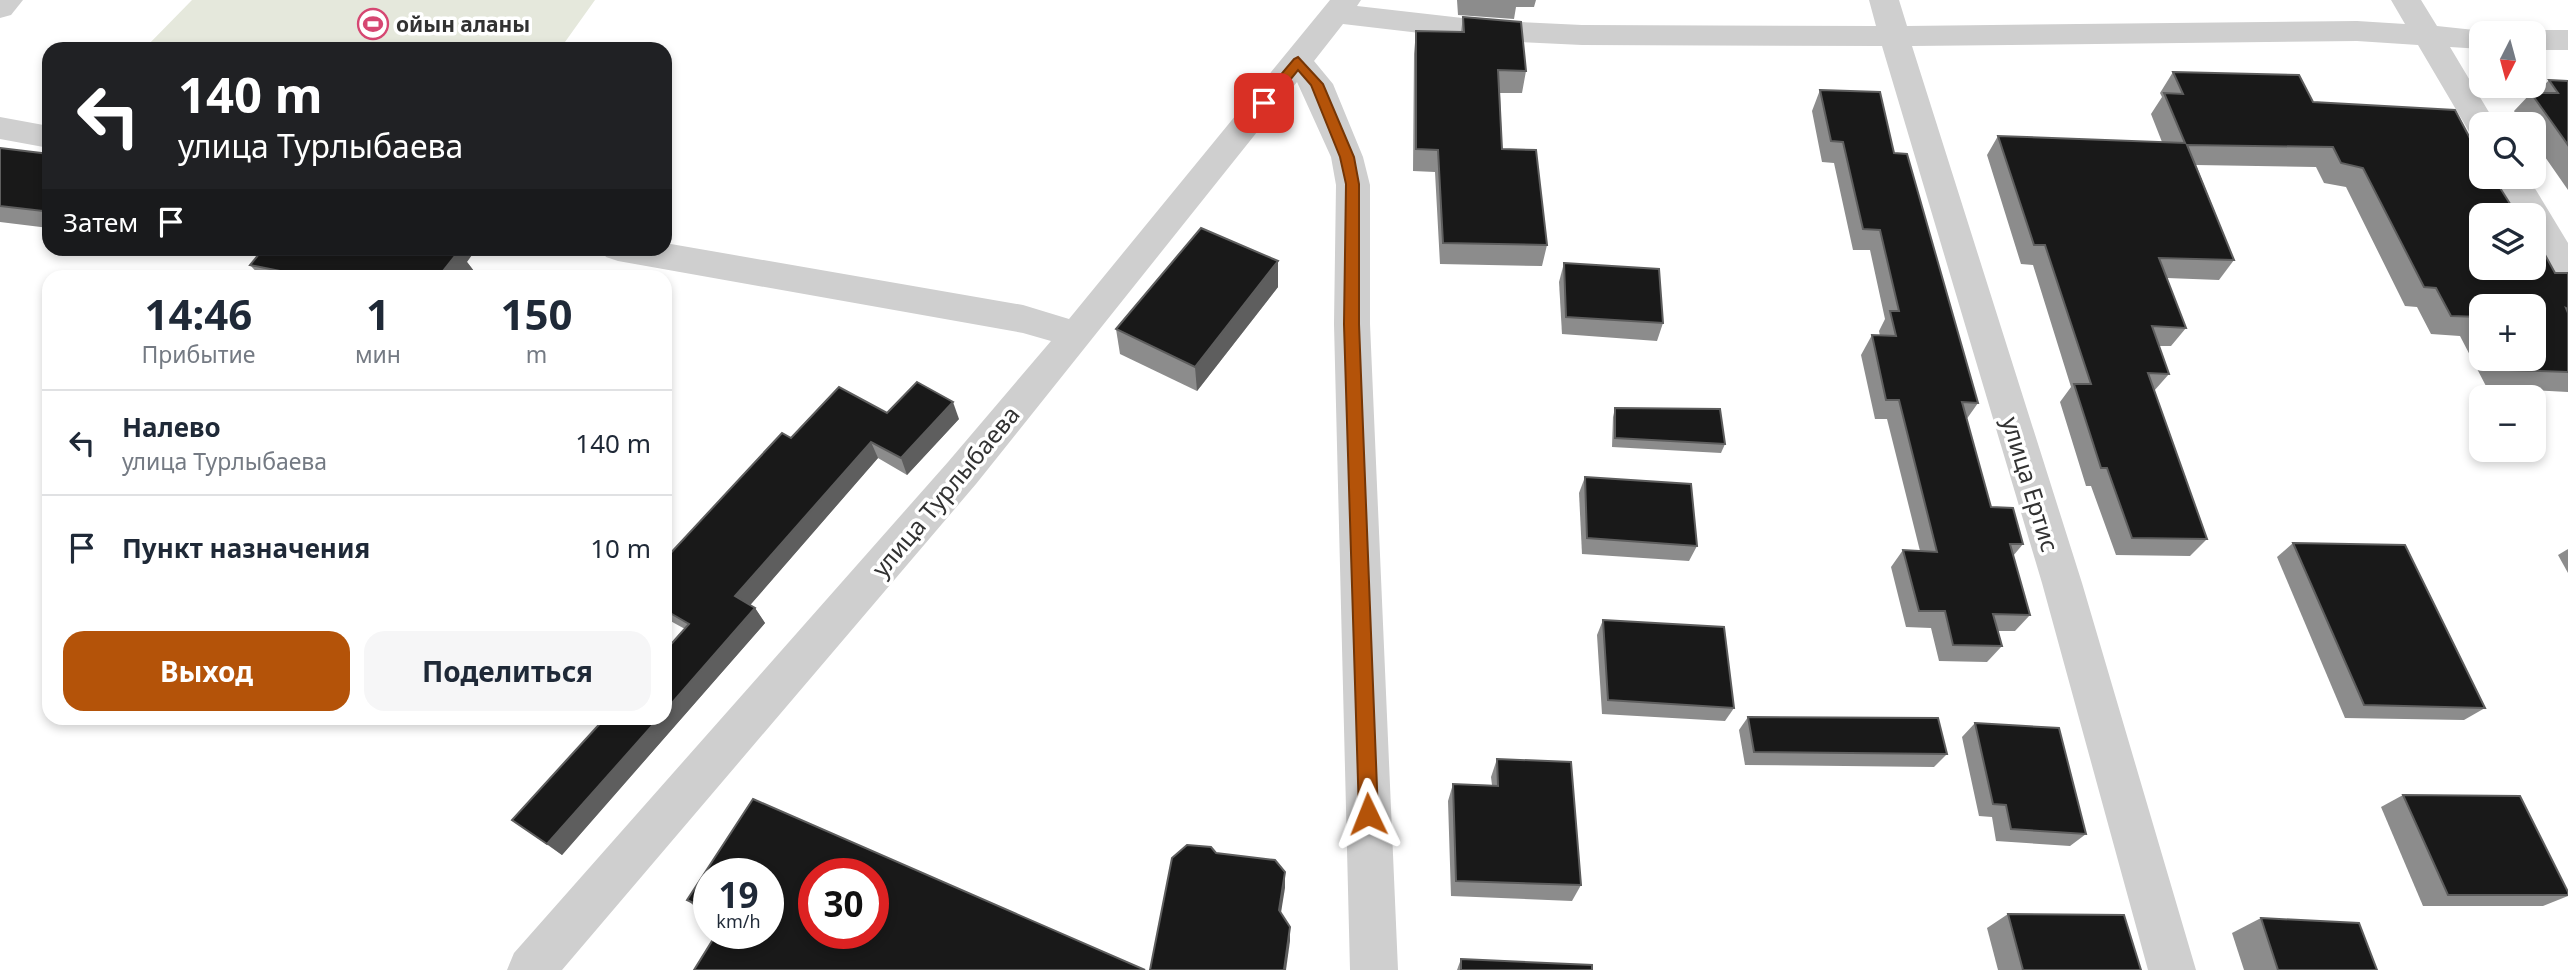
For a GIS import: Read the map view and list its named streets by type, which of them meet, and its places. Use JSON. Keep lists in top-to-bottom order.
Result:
{
  "streets": {
    "street": ["улица Ертис", "улица Турлыбаева"]
  },
  "places": {
    "sports": ["ойын аланы"]
  },
  "north": "bottom",
  "page": {
    "map_buttons": ["+", "−"],
    "turn": ["140 m", "улица Турлыбаева"],
    "then": "Затем",
    "eta": [
      "14:46",
      "Прибытие",
      "1",
      "мин",
      "150",
      "m"
    ],
    "list": [
      {
        "name": "Налево",
        "note": "улица Турлыбаева",
        "value": "140 m"
      },
      {
        "name": "Пункт назначения",
        "value": "10 m"
      }
    ],
    "buttons": ["Выход", "Поделиться"],
    "speed": "19 km/h",
    "limit": "30"
  }
}
